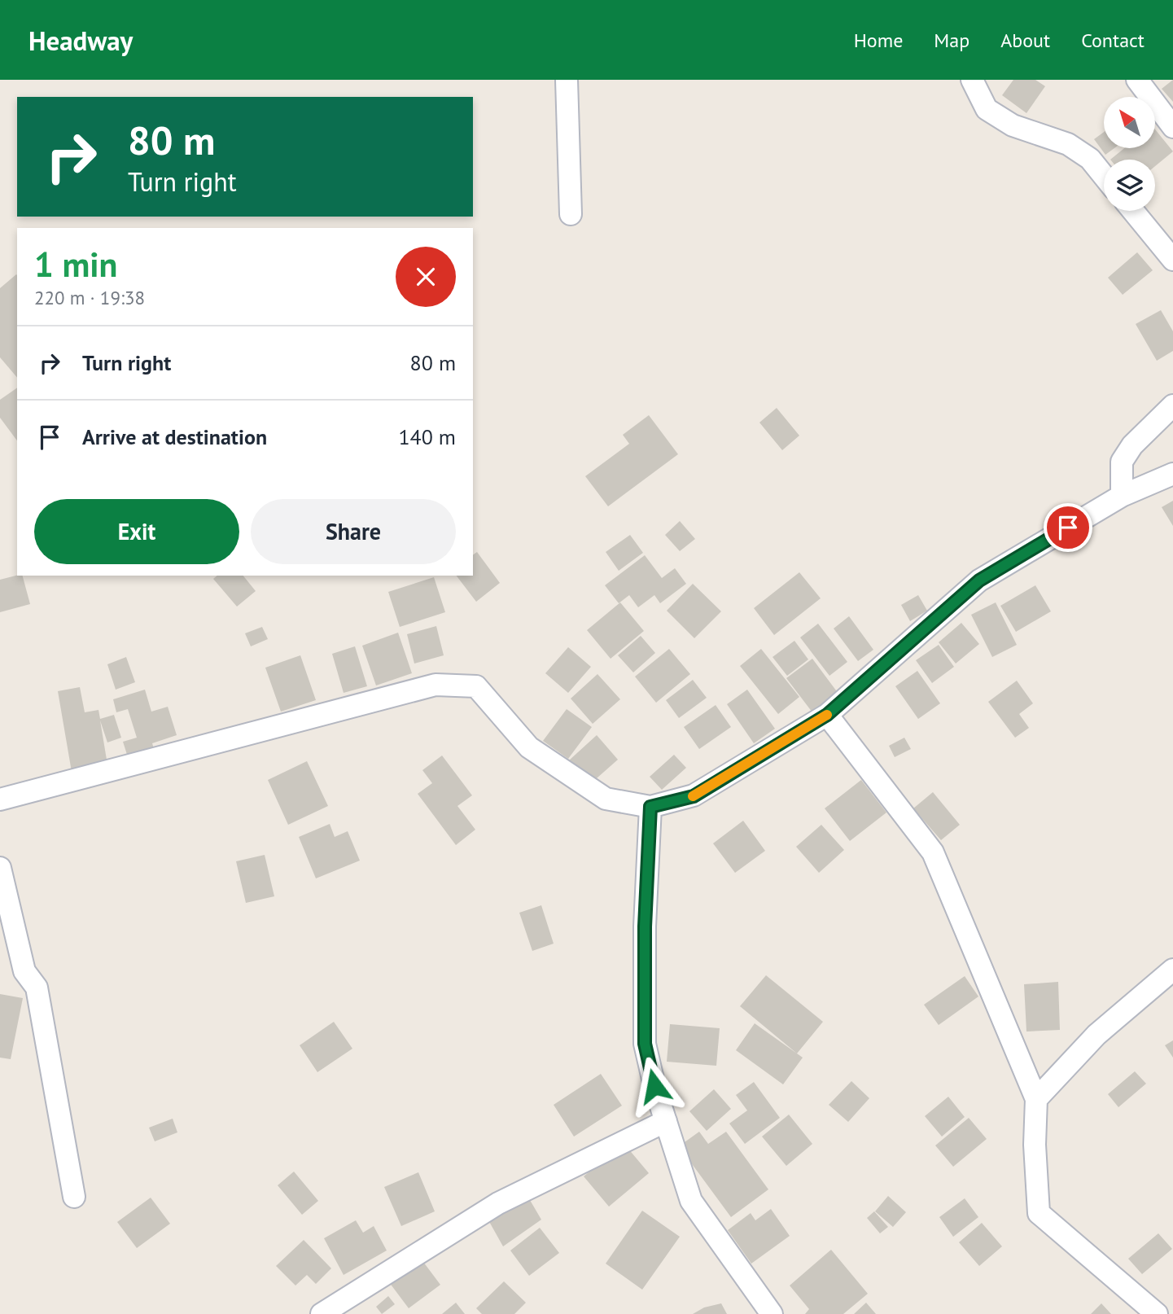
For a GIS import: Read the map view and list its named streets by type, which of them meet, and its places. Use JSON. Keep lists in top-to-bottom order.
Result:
{
  "north": "top left",
  "page": {
    "header": "Headway",
    "nav": [
      "Home",
      "Map",
      "About",
      "Contact"
    ],
    "turn": ["80 m", "Turn right"],
    "heading": ["1 min", "220 m · 19:38"],
    "list": [
      {
        "name": "Turn right",
        "value": "80 m"
      },
      {
        "name": "Arrive at destination",
        "value": "140 m"
      }
    ],
    "buttons": ["Exit", "Share"]
  }
}
